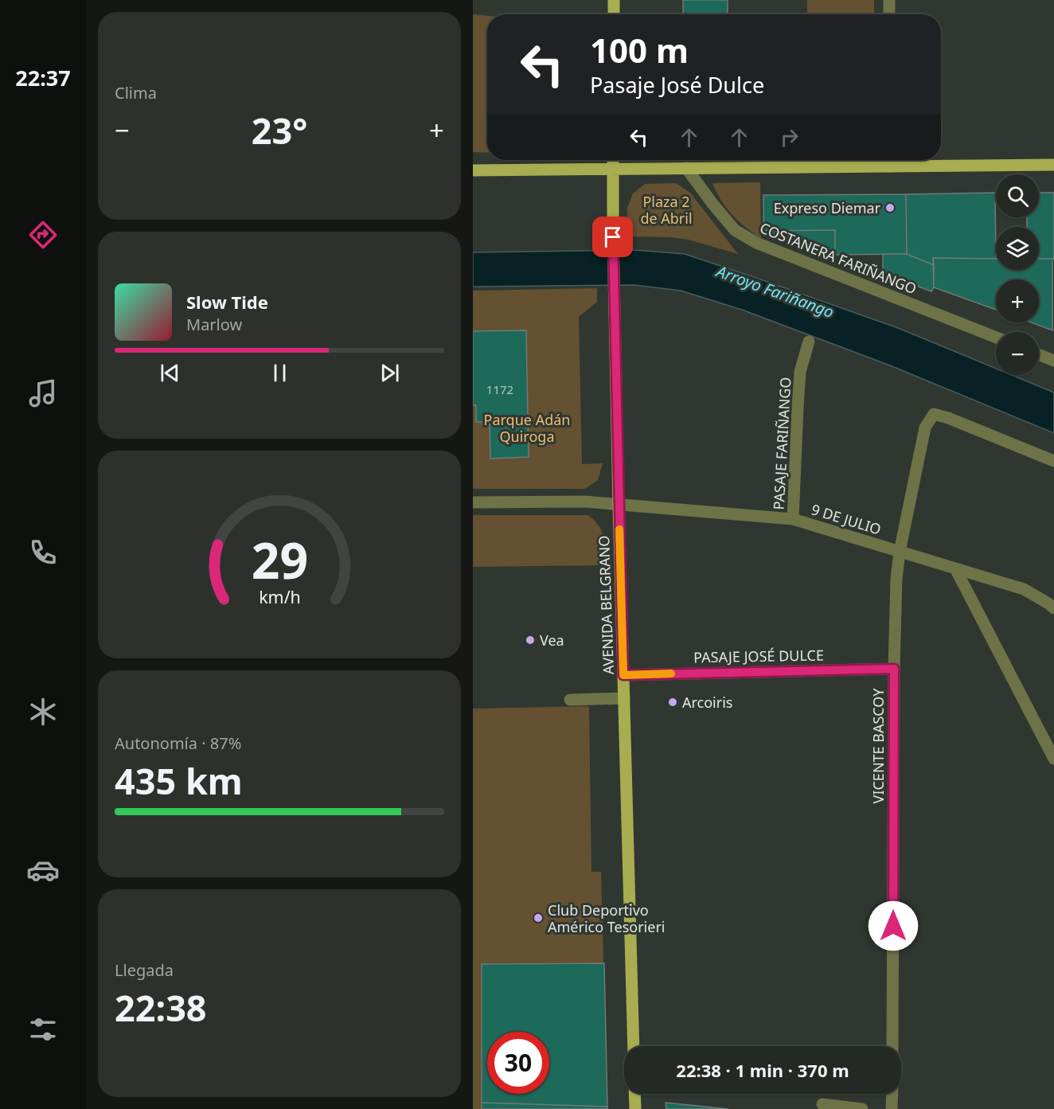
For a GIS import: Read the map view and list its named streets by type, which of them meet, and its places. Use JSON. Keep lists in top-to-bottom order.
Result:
{
  "streets": {
    "main road": ["AVENIDA BELGRANO"],
    "street": [
      "COSTANERA FARIÑANGO",
      "PASAJE FARIÑANGO",
      "9 DE JULIO",
      "PASAJE JOSÉ DULCE",
      "VICENTE BASCOY"
    ]
  },
  "crossings": [
    ["PASAJE FARIÑANGO", "9 DE JULIO"],
    ["9 DE JULIO", "AVENIDA BELGRANO"],
    ["9 DE JULIO", "VICENTE BASCOY"],
    ["AVENIDA BELGRANO", "PASAJE JOSÉ DULCE"],
    ["PASAJE JOSÉ DULCE", "VICENTE BASCOY"]
  ],
  "water": ["Arroyo Fariñango"],
  "parks": ["Plaza 2 de Abril", "Parque Adán Quiroga"],
  "places": [
    "Expreso Diemar",
    "Vea",
    "Arcoiris",
    "Club Deportivo Américo Tesorieri"
  ],
  "house_numbers": ["1172"],
  "page": {
    "tabs": "22:37",
    "tile": [
      "Clima",
      ["Autonomía · 87%", "435 km"],
      ["Llegada", "22:38"]
    ],
    "turn": ["100 m", "Pasaje José Dulce"],
    "heat": ["−", "23°", "+"],
    "map_buttons": ["+", "−"],
    "song": ["Slow Tide", "Marlow"],
    "limit": "30",
    "trip": "22:38 · 1 min · 370 m",
    "gauge": ["29", "km/h"]
  }
}
